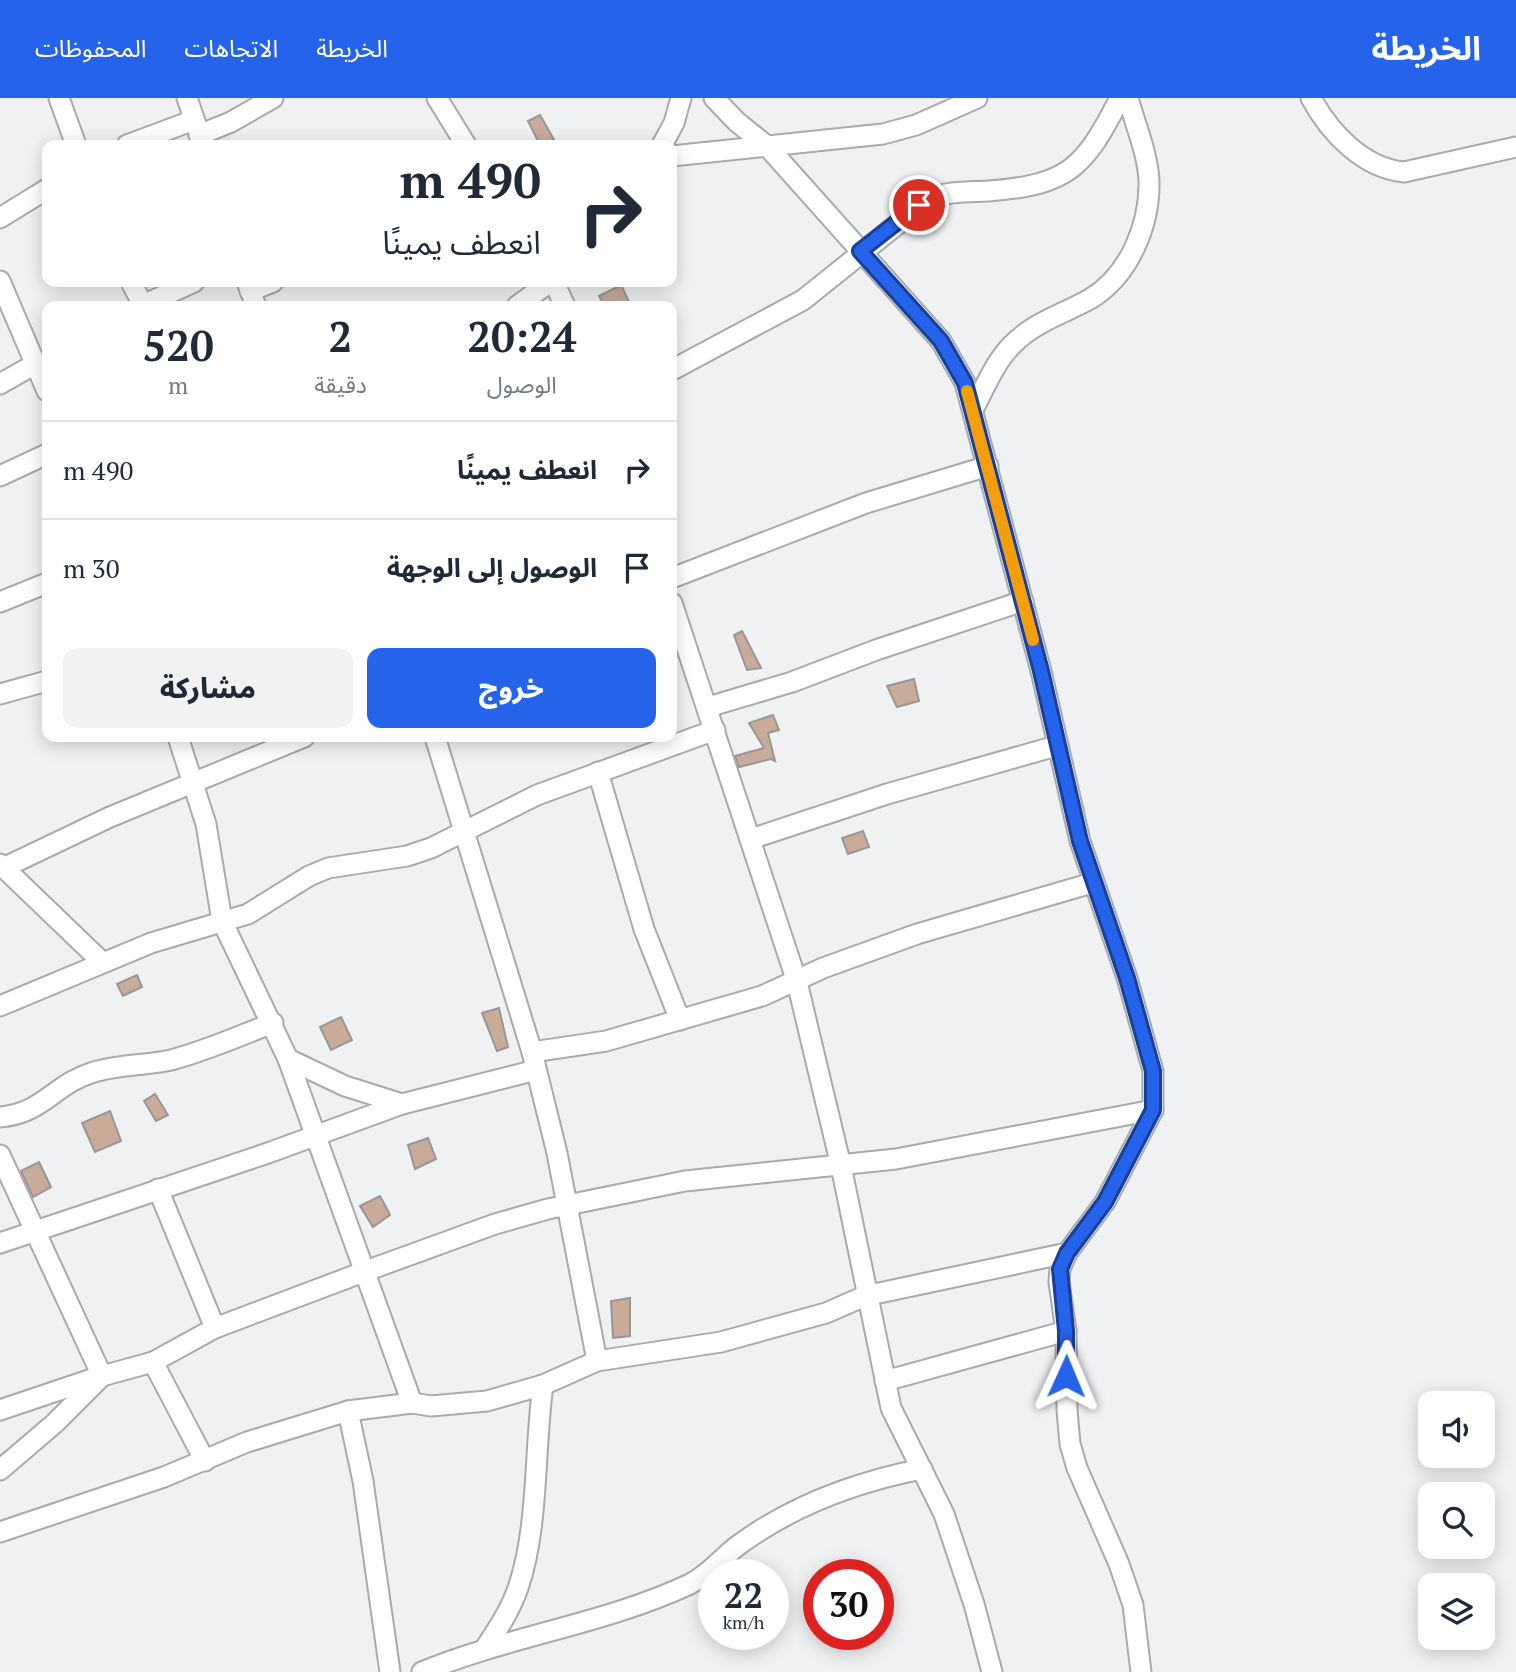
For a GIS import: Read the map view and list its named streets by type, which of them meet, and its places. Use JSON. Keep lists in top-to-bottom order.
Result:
{
  "page": {
    "header": "الخريطة",
    "nav": ["الخريطة", "الاتجاهات", "المحفوظات"],
    "turn": ["490 m", "انعطف يمينًا"],
    "eta": [
      "20:24",
      "الوصول",
      "2",
      "دقيقة",
      "520",
      "m"
    ],
    "list": [
      {
        "name": "انعطف يمينًا",
        "value": "490 m"
      },
      {
        "name": "الوصول إلى الوجهة",
        "value": "30 m"
      }
    ],
    "buttons": ["خروج", "مشاركة"],
    "speed": "22 km/h",
    "limit": "30"
  }
}
